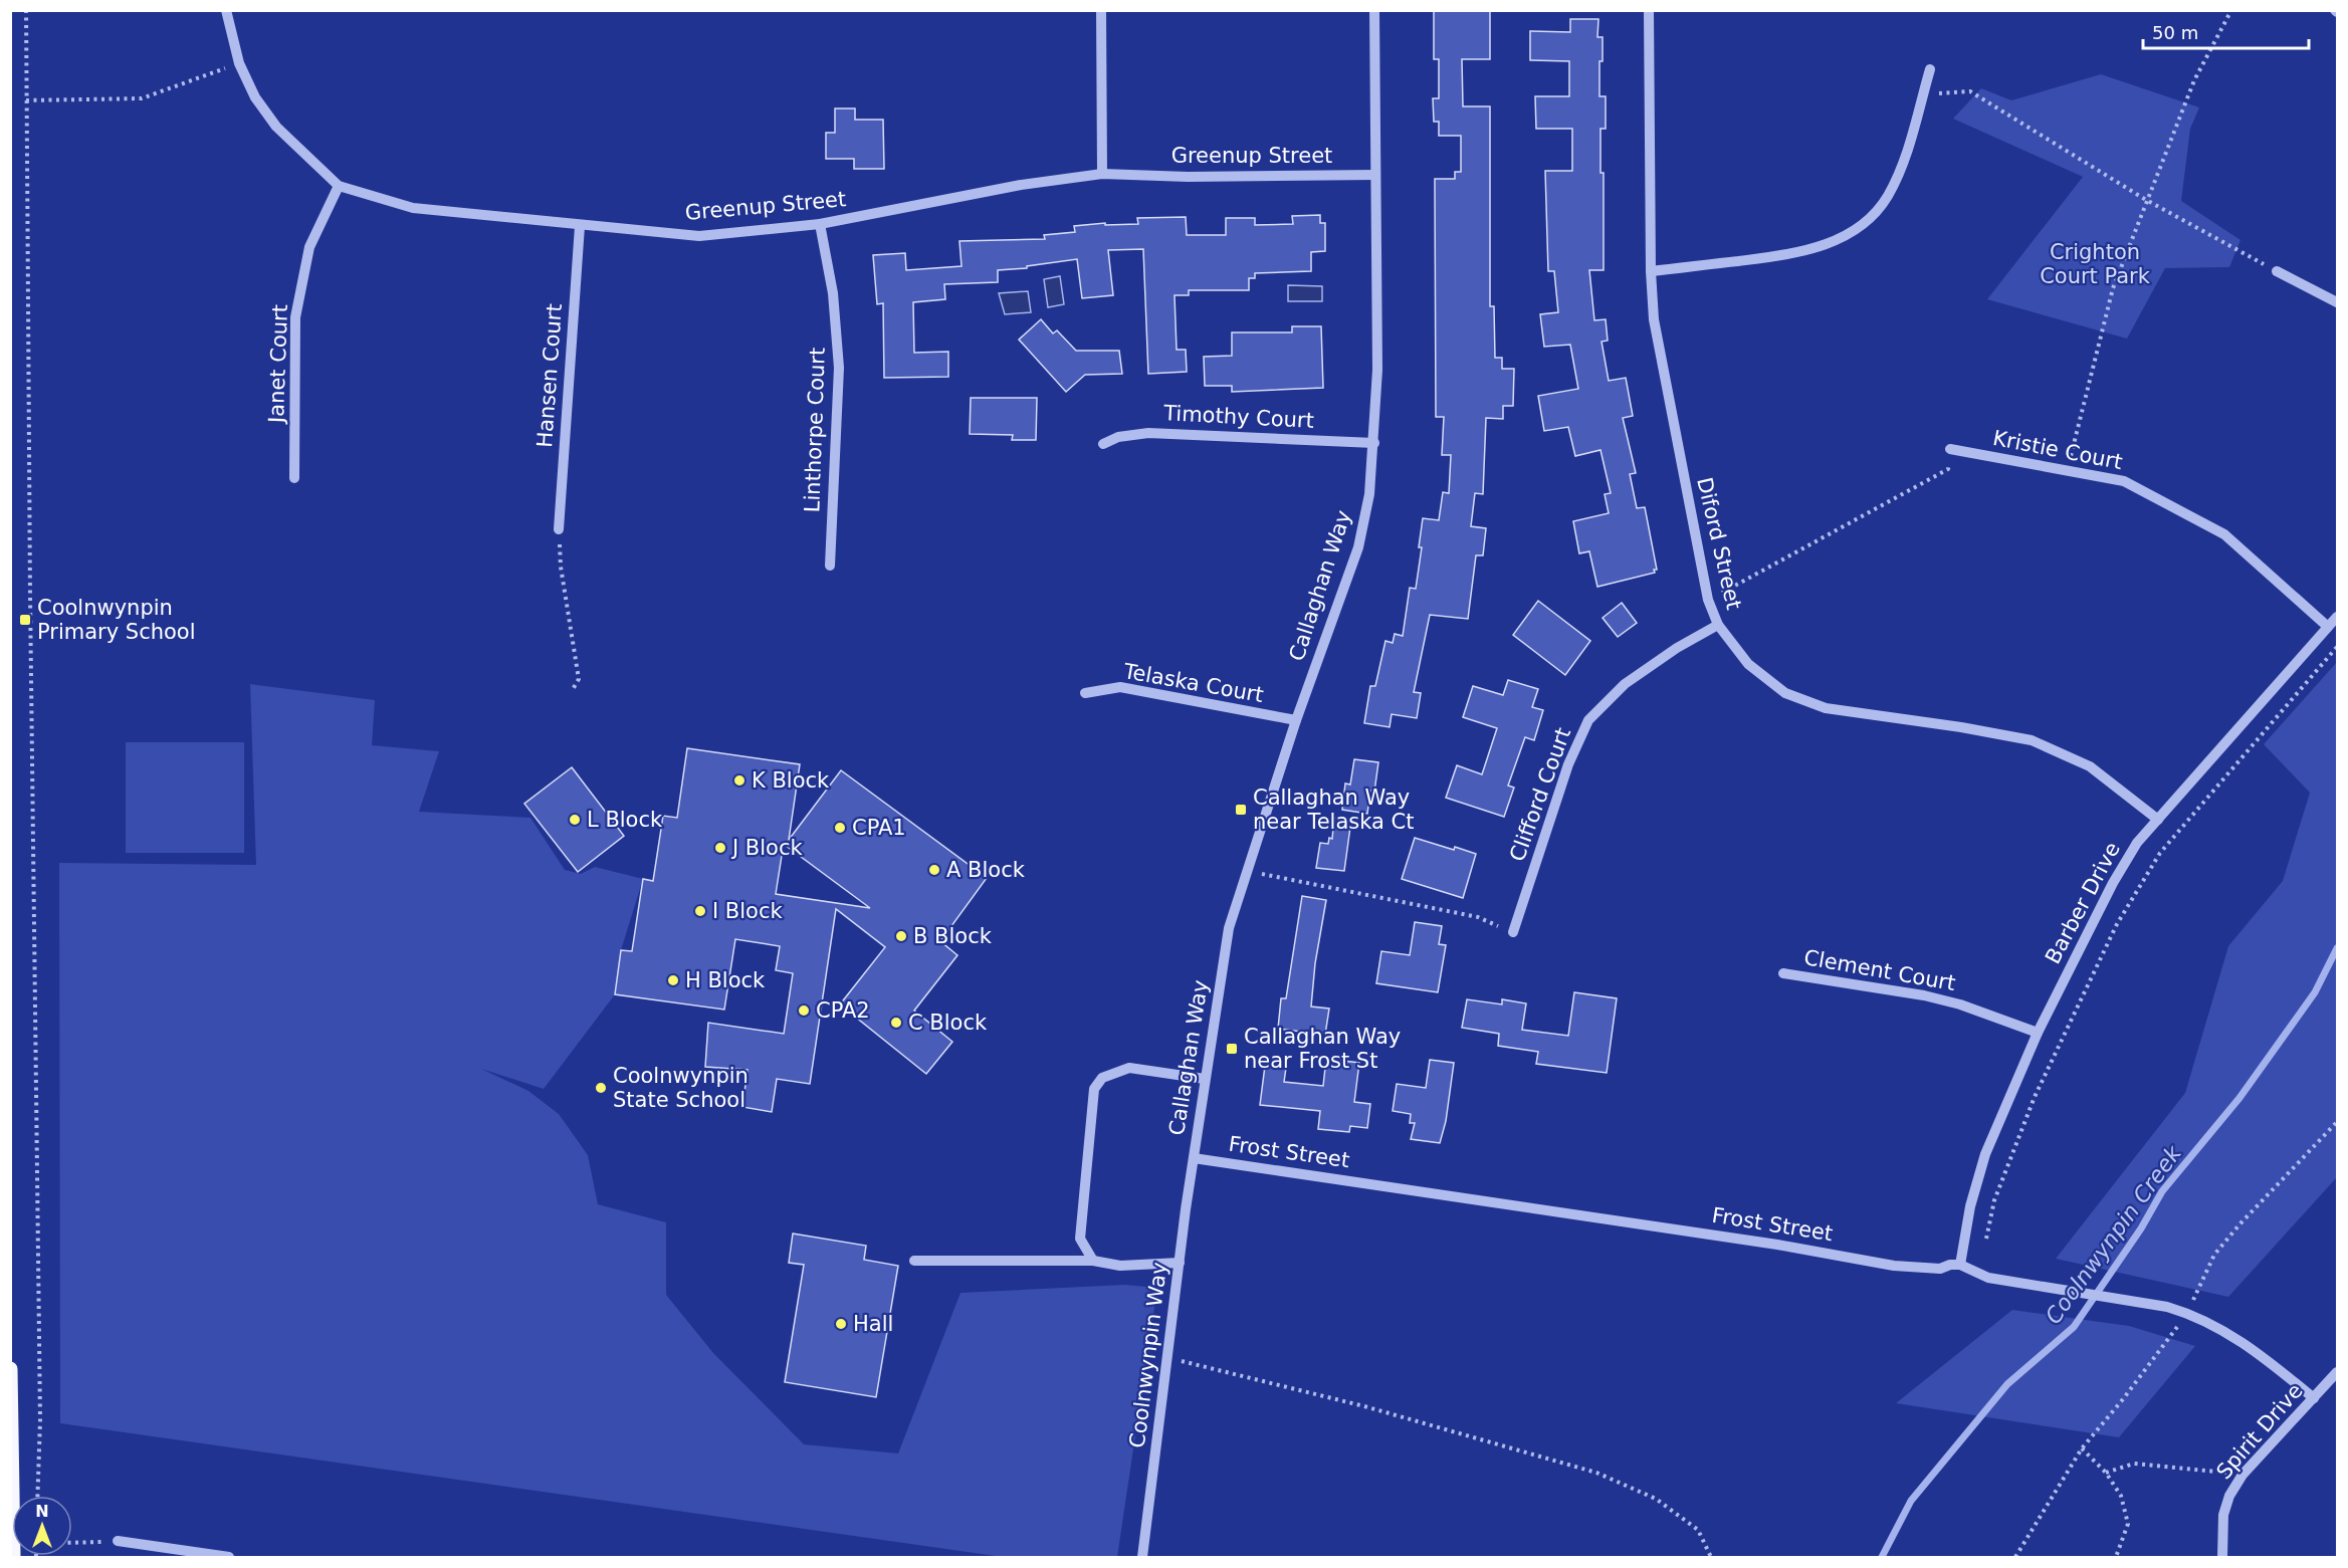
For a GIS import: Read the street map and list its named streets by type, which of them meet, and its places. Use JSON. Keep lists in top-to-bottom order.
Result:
{
  "streets": {
    "street": [
      "Greenup Street",
      "Janet Court",
      "Hansen Court",
      "Timothy Court",
      "Linthorpe Court",
      "Kristie Court",
      "Diford Street",
      "Callaghan Way",
      "Telaska Court",
      "Clifford Court",
      "Barber Drive",
      "Clement Court",
      "Frost Street",
      "Coolnwynpin Way",
      "Spirit Drive"
    ]
  },
  "crossings": [
    ["Greenup Street", "Janet Court"],
    ["Greenup Street", "Hansen Court"],
    ["Greenup Street", "Linthorpe Court"],
    ["Greenup Street", "Callaghan Way"],
    ["Timothy Court", "Callaghan Way"],
    ["Kristie Court", "Barber Drive"],
    ["Diford Street", "Clifford Court"],
    ["Diford Street", "Barber Drive"],
    ["Callaghan Way", "Telaska Court"],
    ["Callaghan Way", "Frost Street"],
    ["Callaghan Way", "Coolnwynpin Way"],
    ["Barber Drive", "Clement Court"],
    ["Barber Drive", "Frost Street"],
    ["Frost Street", "Coolnwynpin Way"]
  ],
  "water": ["Coolnwynpin Creek"],
  "parks": ["Crighton Court Park"],
  "places": {
    "transit": ["Coolnwynpin Primary School", "Callaghan Way near Telaska Ct", "Callaghan Way near Frost St"],
    "other": [
      "K Block",
      "L Block",
      "CPA1",
      "J Block",
      "A Block",
      "I Block",
      "B Block",
      "H Block",
      "CPA2",
      "C Block",
      "Coolnwynpin State School",
      "Hall"
    ]
  },
  "scale_bar": "50 m",
  "north": "top"
}
